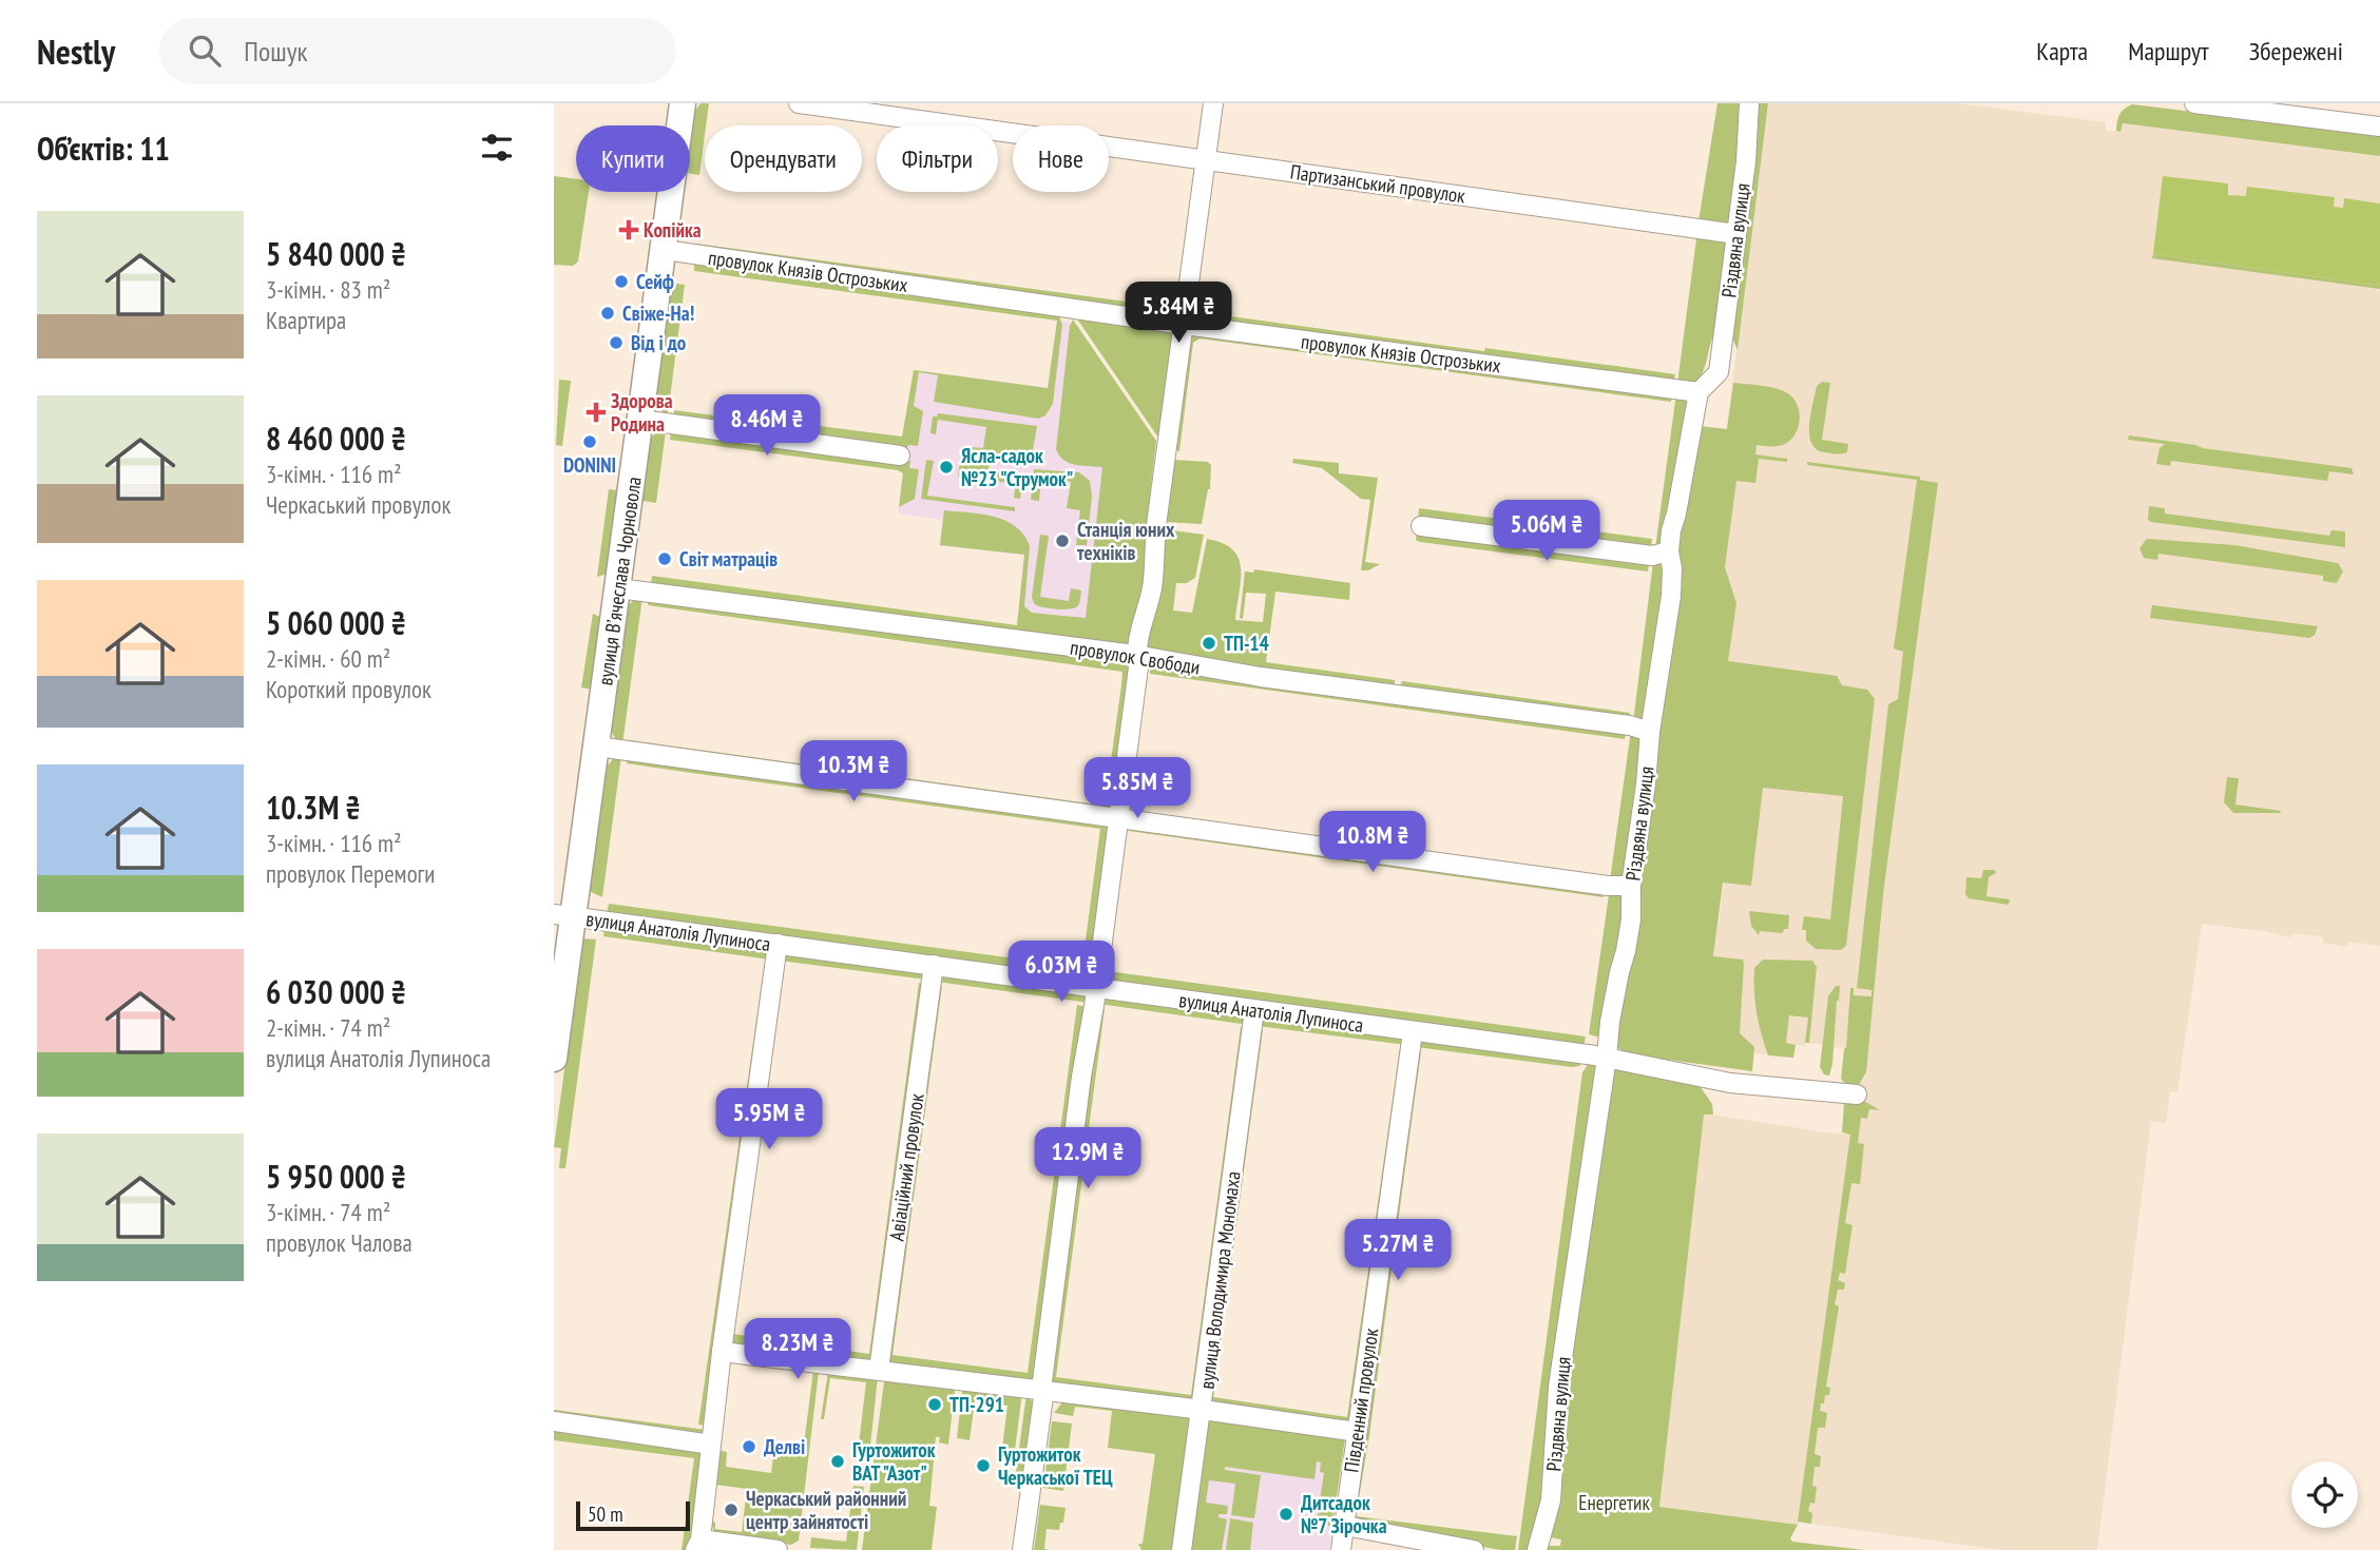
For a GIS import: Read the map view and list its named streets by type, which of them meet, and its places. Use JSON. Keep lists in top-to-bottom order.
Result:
{
  "streets": {
    "main road": ["вулиця Вʼячеслава Чорновола"],
    "street": [
      "Партизанський провулок",
      "Різдвяна вулиця",
      "провулок Князів Острозьких",
      "провулок Свободи",
      "вулиця Анатолія Лупиноса",
      "Авіаційний провулок",
      "вулиця Володимира Мономаха",
      "Південний провулок"
    ]
  },
  "crossings": [
    ["Партизанський провулок", "Різдвяна вулиця"],
    ["Різдвяна вулиця", "провулок Князів Острозьких"],
    ["Різдвяна вулиця", "провулок Свободи"],
    ["Різдвяна вулиця", "вулиця Анатолія Лупиноса"],
    ["провулок Князів Острозьких", "вулиця Вʼячеслава Чорновола"],
    ["вулиця Вʼячеслава Чорновола", "провулок Свободи"],
    ["вулиця Вʼячеслава Чорновола", "вулиця Анатолія Лупиноса"],
    ["вулиця Анатолія Лупиноса", "Авіаційний провулок"],
    ["вулиця Анатолія Лупиноса", "вулиця Володимира Мономаха"],
    ["вулиця Анатолія Лупиноса", "Південний провулок"]
  ],
  "parks": ["Енергетик"],
  "places": {
    "health": ["Копійка", "Здорова Родина"],
    "other": [
      "Сейф",
      "Свіже-На!",
      "Від і до",
      "DONINI",
      "Ясла-садок №23 \"Струмок\"",
      "Станція юних техніків",
      "Світ матраців",
      "ТП-14",
      "ТП-291",
      "Делві",
      "Гуртожиток ВАТ \"Азот\"",
      "Гуртожиток Черкаської ТЕЦ",
      "Черкаський районний центр зайнятості",
      "Дитсадок №7 Зірочка"
    ]
  },
  "scale_bar": "50 m",
  "page": {
    "header": "Nestly",
    "search": "Пошук",
    "nav": ["Карта", "Маршрут", "Збережені"],
    "heading": "Об’єктів: 11",
    "chip": [
      "Купити",
      "Орендувати",
      "Фільтри",
      "Нове"
    ],
    "list": [
      {
        "name": "5 840 000 ₴",
        "note": "3-кімн. · 83 m² · Квартира"
      },
      {
        "name": "8 460 000 ₴",
        "note": "3-кімн. · 116 m² · Черкаський провулок"
      },
      {
        "name": "5 060 000 ₴",
        "note": "2-кімн. · 60 m² · Короткий провулок"
      },
      {
        "name": "10.3M ₴",
        "note": "3-кімн. · 116 m² · провулок Перемоги"
      },
      {
        "name": "6 030 000 ₴",
        "note": "2-кімн. · 74 m² · вулиця Анатолія Лупиноса"
      },
      {
        "name": "5 950 000 ₴",
        "note": "3-кімн. · 74 m² · провулок Чалова"
      }
    ],
    "price": [
      "5.84M ₴",
      "8.46M ₴",
      "5.06M ₴",
      "10.3M ₴",
      "5.85M ₴",
      "10.8M ₴",
      "6.03M ₴",
      "5.95M ₴",
      "12.9M ₴",
      "5.27M ₴",
      "8.23M ₴"
    ],
    "scale": "50 m"
  }
}
